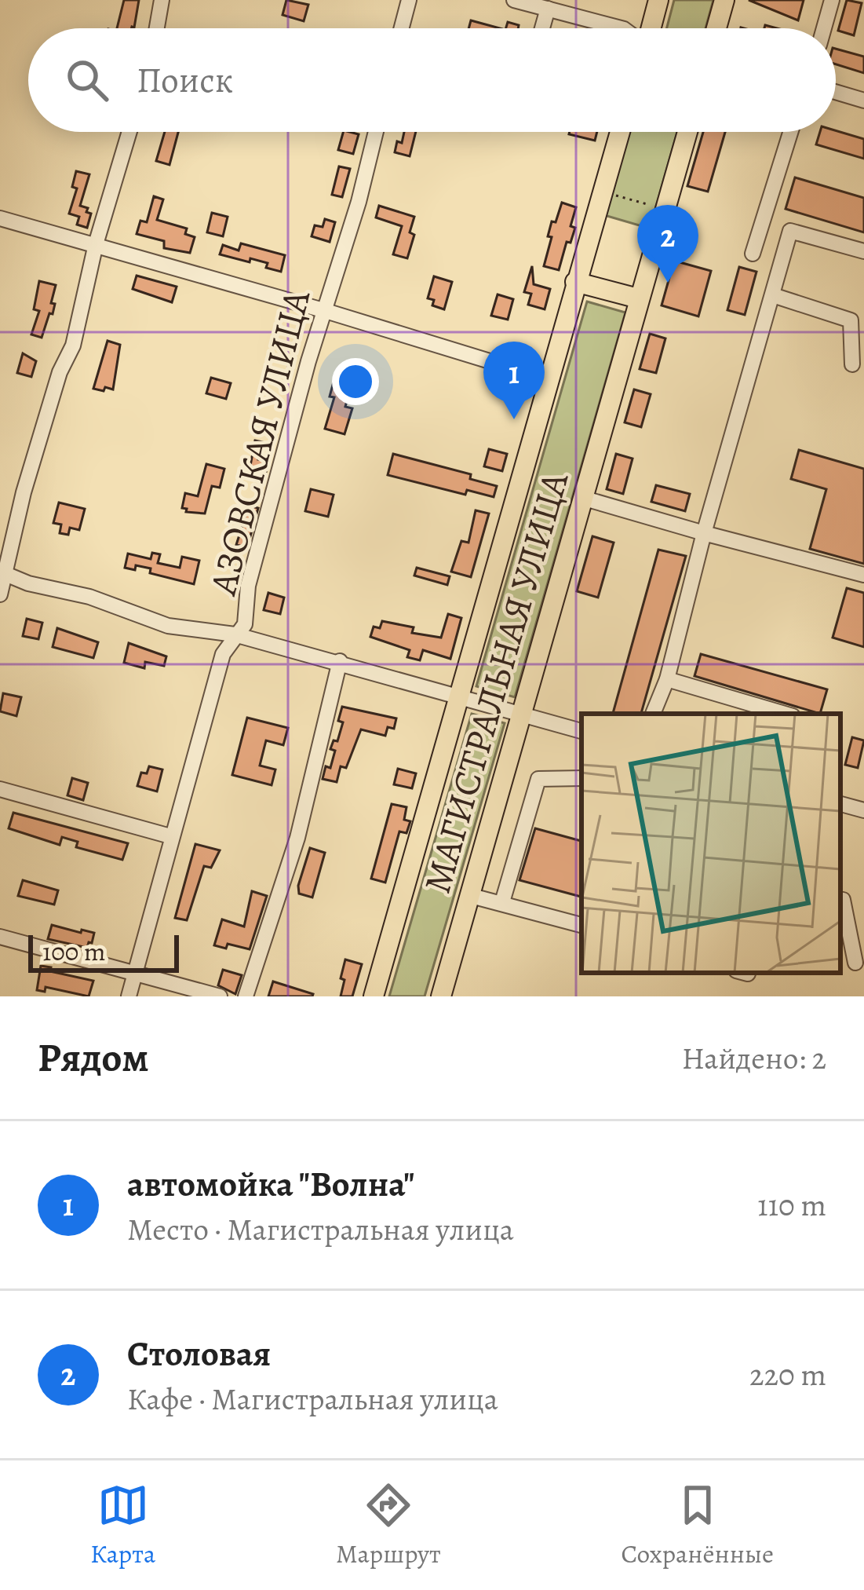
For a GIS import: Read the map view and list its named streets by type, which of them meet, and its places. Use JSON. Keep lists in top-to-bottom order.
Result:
{
  "streets": {
    "main road": ["МАГИСТРАЛЬНАЯ УЛИЦА"],
    "street": ["АЗОВСКАЯ УЛИЦА"]
  },
  "scale_bar": "100 m",
  "page": {
    "search": "Поиск",
    "pins": ["2", "1"],
    "scale": "100 m",
    "heading": ["Рядом", "Найдено: 2"],
    "list": [
      {
        "mark": "1",
        "name": "автомойка \"Волна\"",
        "note": "Место · Магистральная улица",
        "value": "110 m"
      },
      {
        "mark": "2",
        "name": "Столовая",
        "note": "Кафе · Магистральная улица",
        "value": "220 m"
      }
    ],
    "nav": ["Карта", "Маршрут", "Сохранённые"]
  }
}
